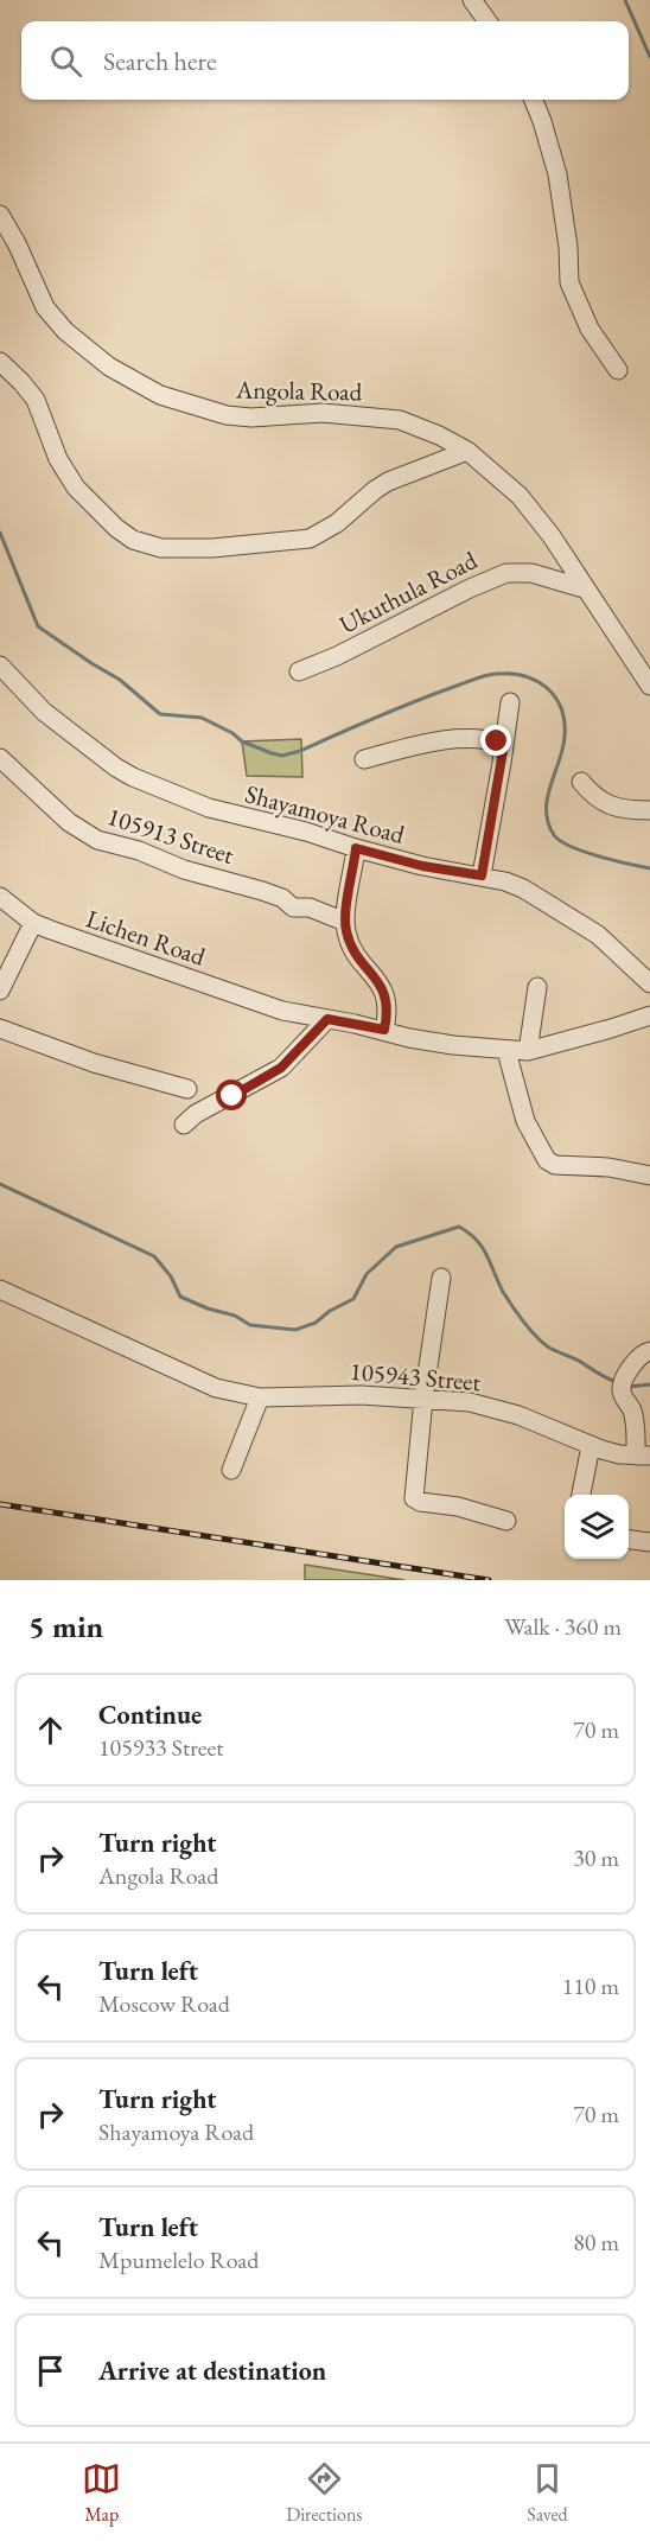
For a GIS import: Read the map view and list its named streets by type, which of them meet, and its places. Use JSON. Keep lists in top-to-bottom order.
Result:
{
  "streets": {
    "street": [
      "Angola Road",
      "Ukuthula Road",
      "Shayamoya Road",
      "105913 Street",
      "Lichen Road",
      "105943 Street"
    ]
  },
  "crossings": [
    ["Angola Road", "Ukuthula Road"]
  ],
  "page": {
    "search": "Search here",
    "heading": ["5 min", "Walk · 360 m"],
    "list": [
      ["Continue", "105933 Street", "70 m"],
      ["Turn right", "Angola Road", "30 m"],
      ["Turn left", "Moscow Road", "110 m"],
      ["Turn right", "Shayamoya Road", "70 m"],
      ["Turn left", "Mpumelelo Road", "80 m"],
      "Arrive at destination"
    ],
    "nav": ["Map", "Directions", "Saved"]
  }
}
